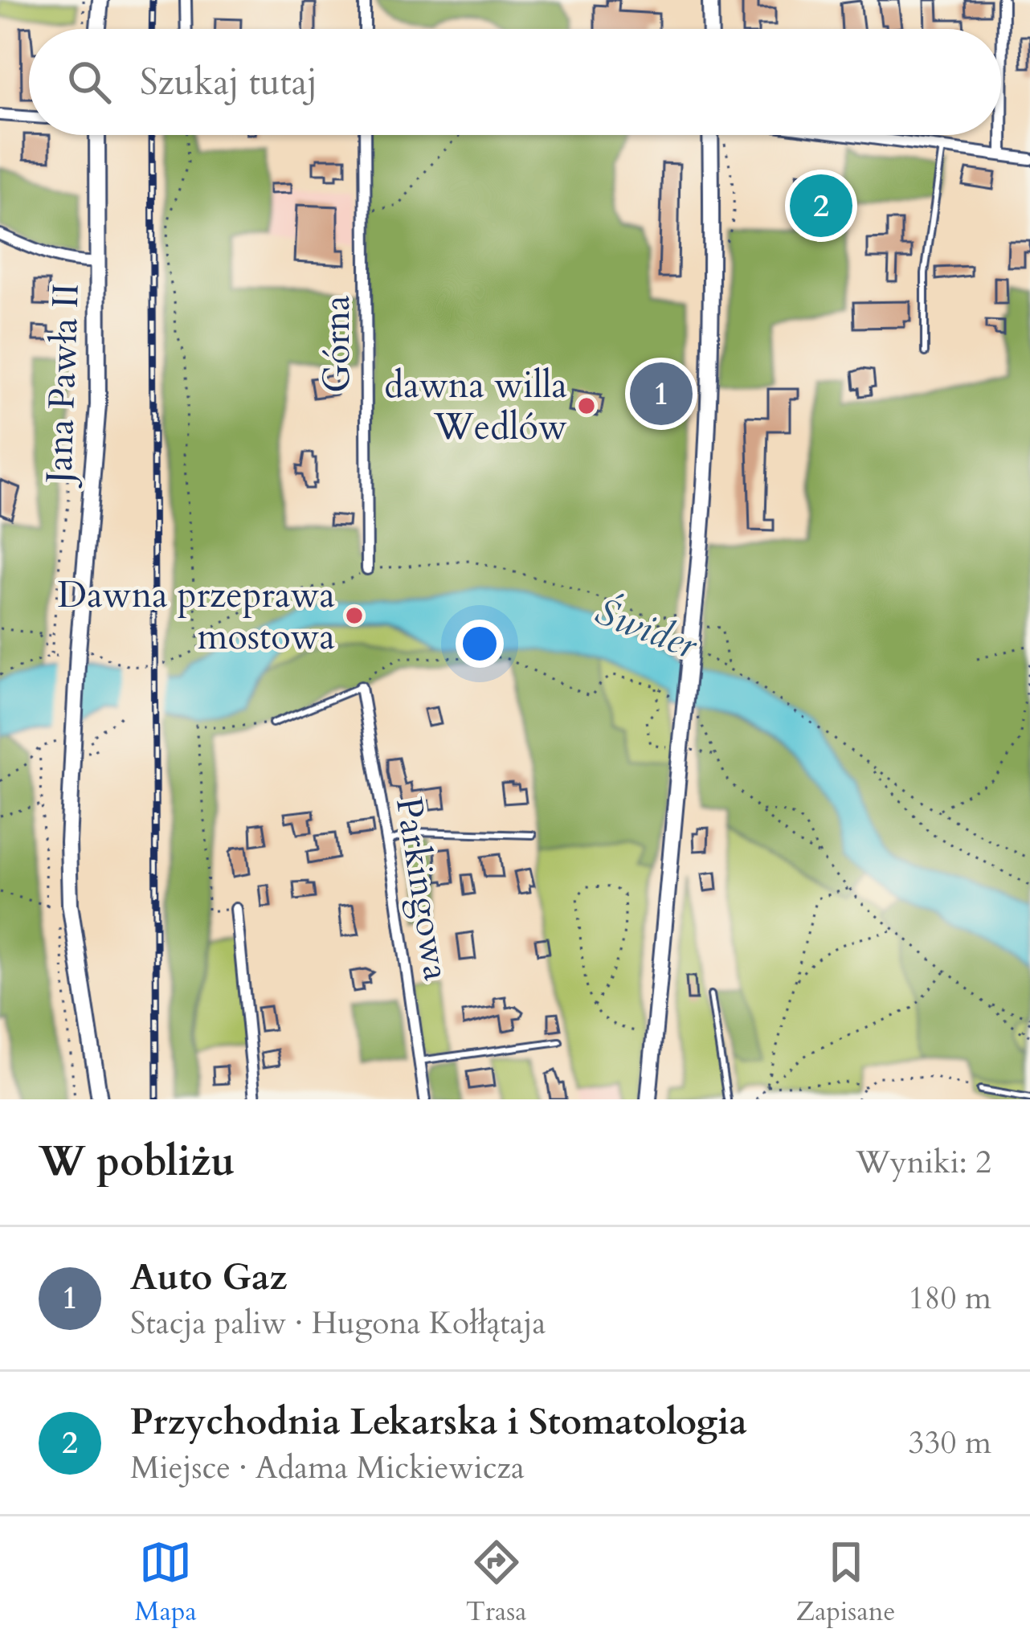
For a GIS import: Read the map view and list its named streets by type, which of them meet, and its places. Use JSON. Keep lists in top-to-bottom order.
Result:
{
  "streets": {
    "main road": ["Jana Pawła II"],
    "street": ["Górna", "Parkingowa"]
  },
  "water": ["Świder"],
  "places": ["dawna willa Wedlów", "Dawna przeprawa mostowa"],
  "page": {
    "search": "Szukaj tutaj",
    "pins": ["2", "1"],
    "heading": ["W pobliżu", "Wyniki: 2"],
    "list": [
      {
        "mark": "1",
        "name": "Auto Gaz",
        "note": "Stacja paliw · Hugona Kołłątaja",
        "value": "180 m"
      },
      {
        "mark": "2",
        "name": "Przychodnia Lekarska i Stomatologia",
        "note": "Miejsce · Adama Mickiewicza",
        "value": "330 m"
      }
    ],
    "nav": ["Mapa", "Trasa", "Zapisane"]
  }
}
